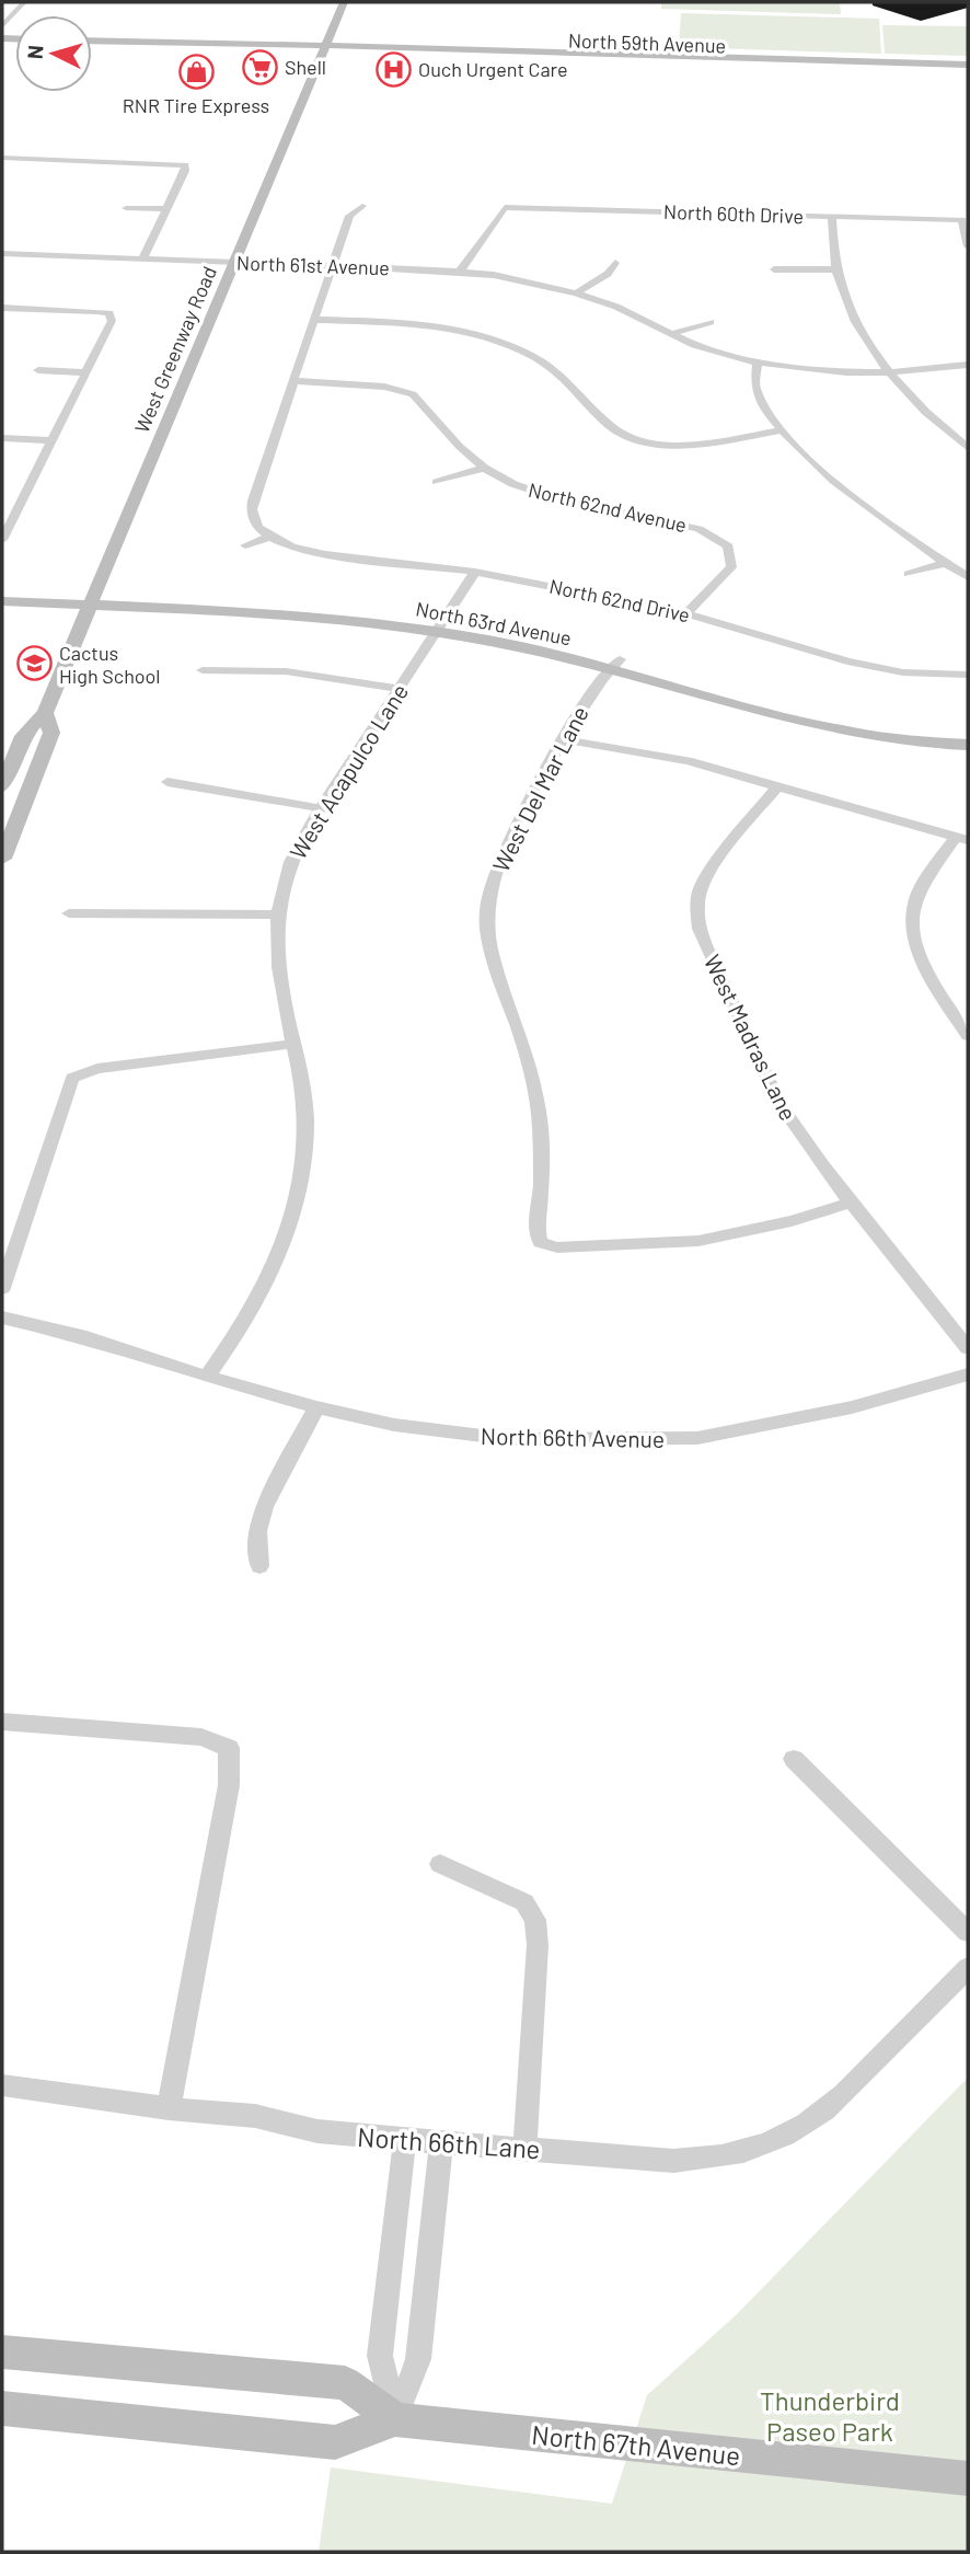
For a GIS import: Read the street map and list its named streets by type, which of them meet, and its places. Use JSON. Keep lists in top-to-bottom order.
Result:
{
  "streets": {
    "main road": [
      "North 59th Avenue",
      "West Greenway Road",
      "North 63rd Avenue",
      "North 67th Avenue"
    ],
    "street": [
      "North 60th Drive",
      "North 61st Avenue",
      "North 62nd Avenue",
      "North 62nd Drive",
      "West Acapulco Lane",
      "West Del Mar Lane",
      "West Madras Lane",
      "North 66th Avenue",
      "North 66th Lane"
    ]
  },
  "crossings": [
    ["North 59th Avenue", "West Greenway Road"],
    ["North 60th Drive", "North 61st Avenue"],
    ["North 61st Avenue", "West Greenway Road"],
    ["West Greenway Road", "North 63rd Avenue"],
    ["North 62nd Avenue", "North 62nd Drive"],
    ["North 62nd Drive", "West Acapulco Lane"],
    ["North 63rd Avenue", "West Acapulco Lane"],
    ["North 63rd Avenue", "West Del Mar Lane"],
    ["West Acapulco Lane", "North 66th Avenue"],
    ["West Del Mar Lane", "West Madras Lane"]
  ],
  "parks": ["Thunderbird Paseo Park"],
  "places": {
    "supermarket": ["Shell"],
    "hospital": ["Ouch Urgent Care"],
    "shop": ["RNR Tire Express"],
    "school or university": ["Cactus High School"]
  },
  "north": "left"
}
